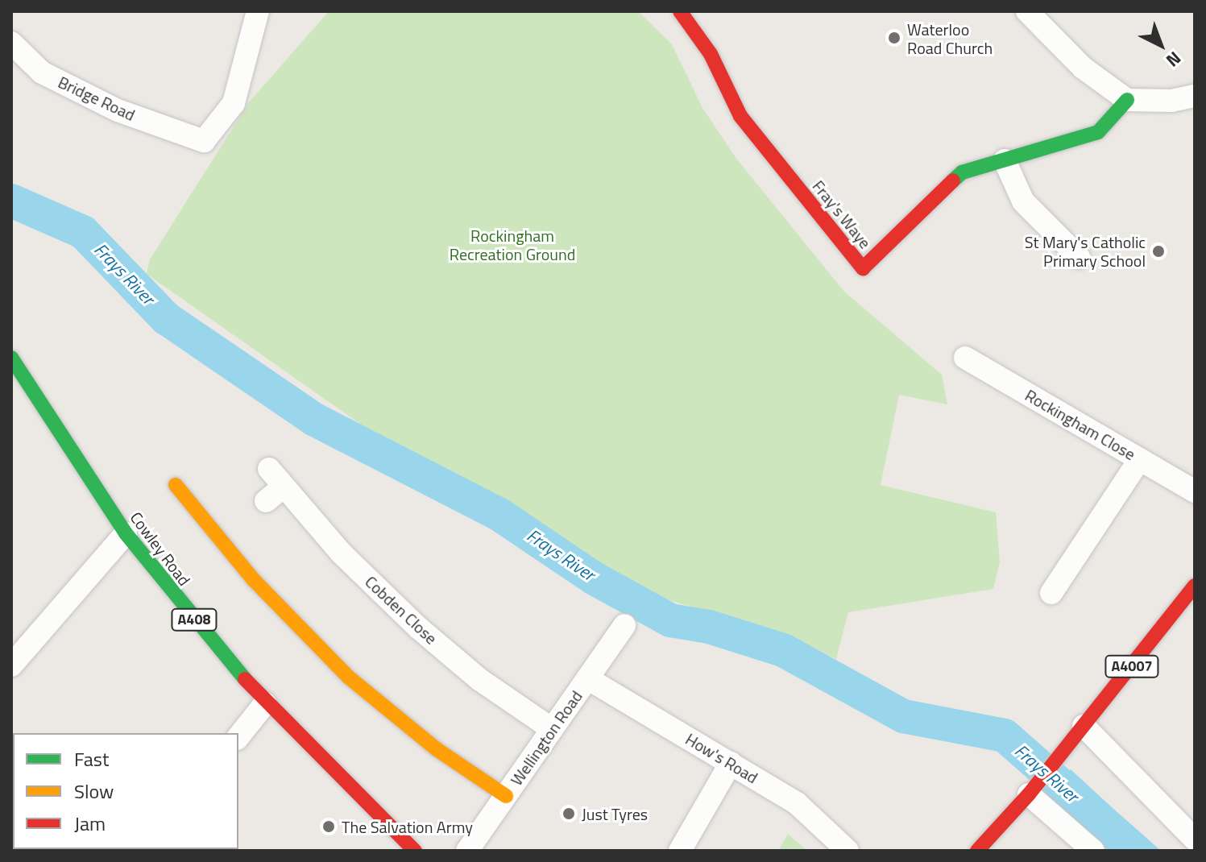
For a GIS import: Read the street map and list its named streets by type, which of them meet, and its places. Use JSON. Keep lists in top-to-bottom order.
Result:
{
  "streets": {
    "street": [
      "Bridge Road",
      "Fray's Waye",
      "Rockingham Close",
      "Cowley Road",
      "Cobden Close",
      "A408",
      "A4007",
      "Wellington Road",
      "How's Road"
    ]
  },
  "crossings": [
    ["Cobden Close", "Wellington Road"],
    ["Wellington Road", "How's Road"]
  ],
  "water": ["Frays River"],
  "parks": ["Rockingham Recreation Ground"],
  "places": [
    "Waterloo Road Church",
    "St Mary's Catholic Primary School",
    "Just Tyres",
    "The Salvation Army"
  ],
  "legend": ["Fast", "Slow", "Jam"],
  "north": "bottom right"
}
